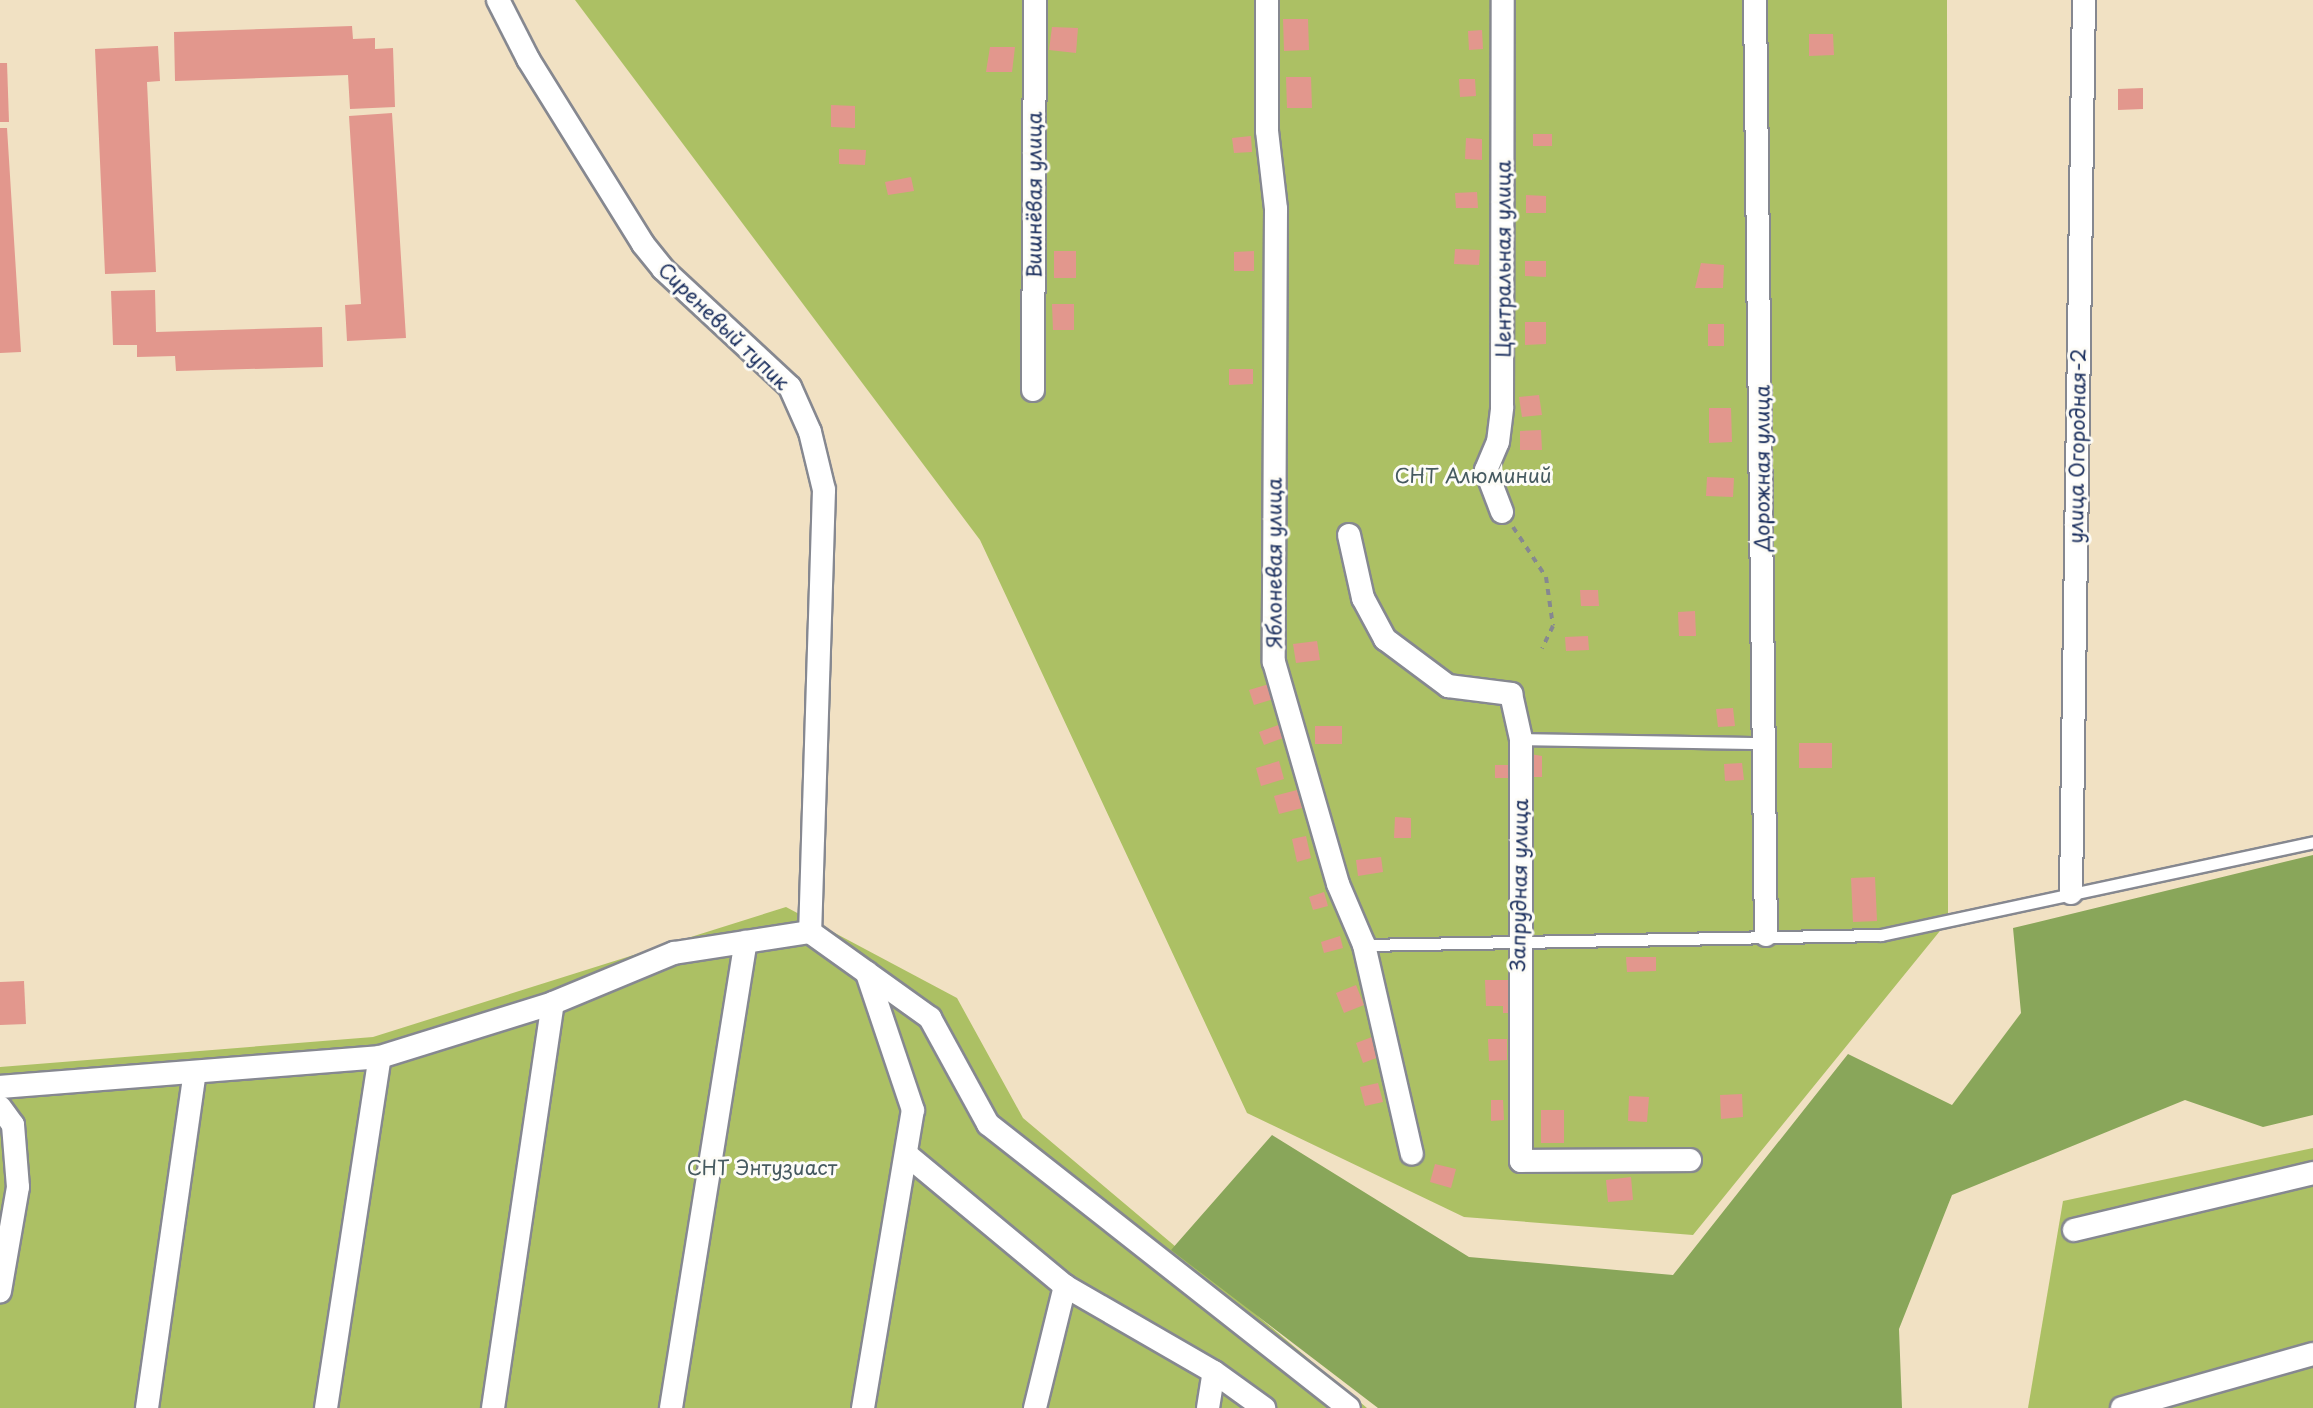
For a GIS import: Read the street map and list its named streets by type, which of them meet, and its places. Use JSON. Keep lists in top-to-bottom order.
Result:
{
  "streets": {
    "street": [
      "Вишнёвая улица",
      "Центральная улица",
      "Сиреневый тупик",
      "улица Огородная-2",
      "Дорожная улица",
      "Яблоневая улица",
      "Запрудная улица"
    ]
  },
  "parks": ["СНТ Алюминий", "СНТ Энтузиаст"]
}
